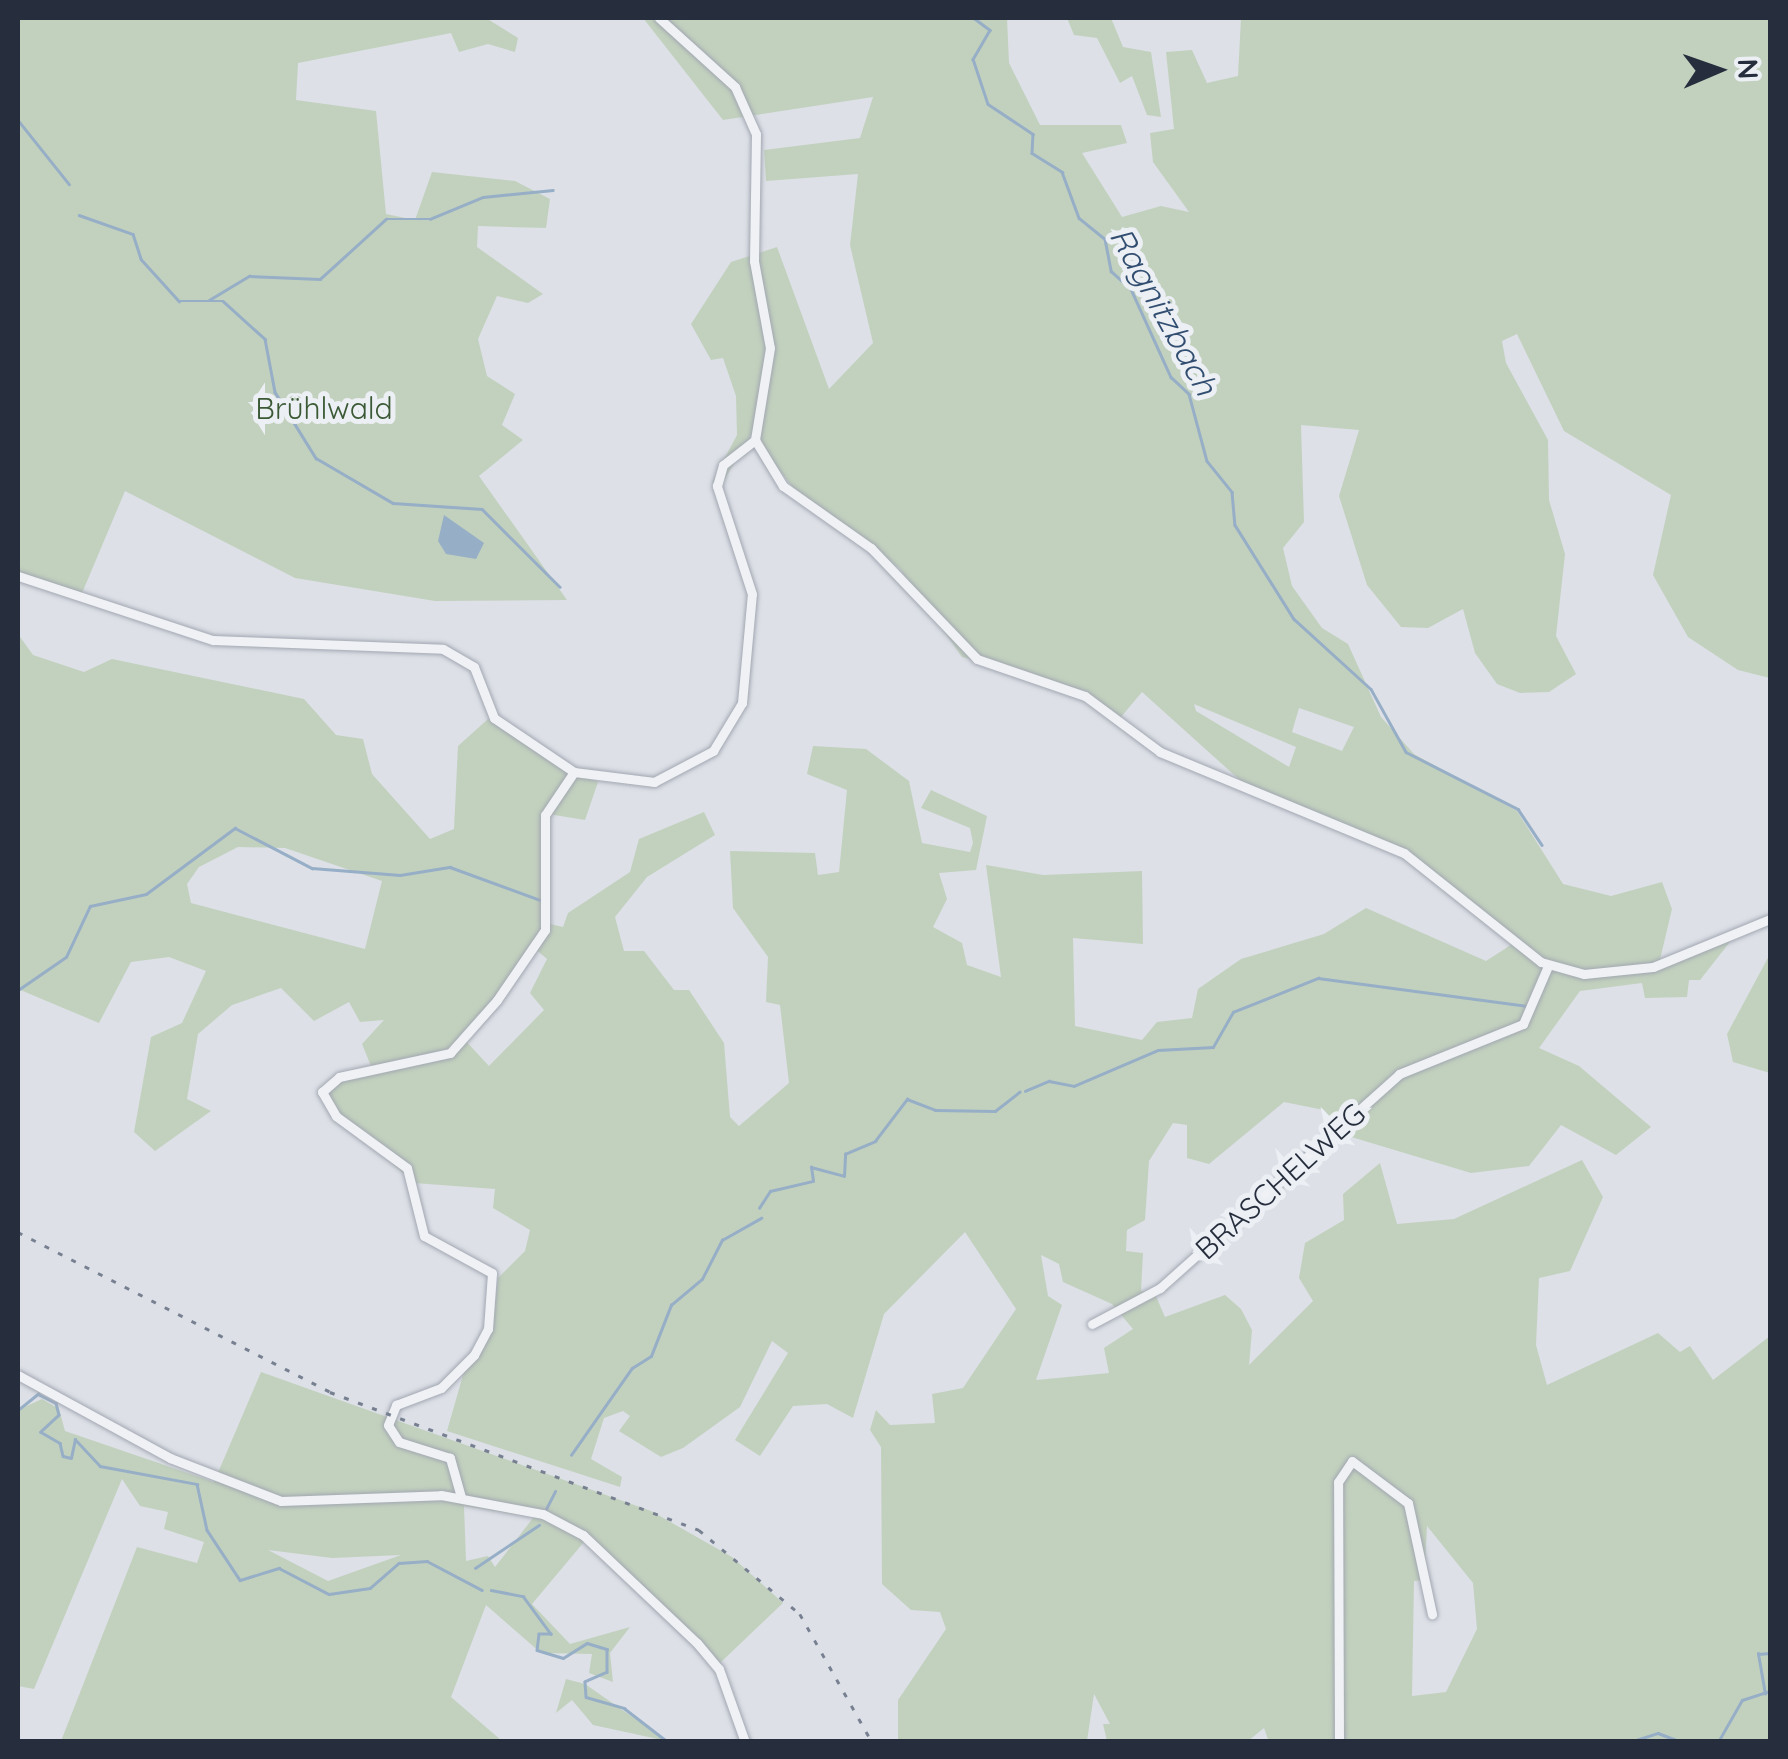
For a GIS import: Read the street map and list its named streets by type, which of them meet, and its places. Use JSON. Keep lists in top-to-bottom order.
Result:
{
  "streets": {
    "street": ["BRASCHELWEG"]
  },
  "water": ["Ragnitzbach"],
  "parks": ["Brühlwald"],
  "north": "right"
}
